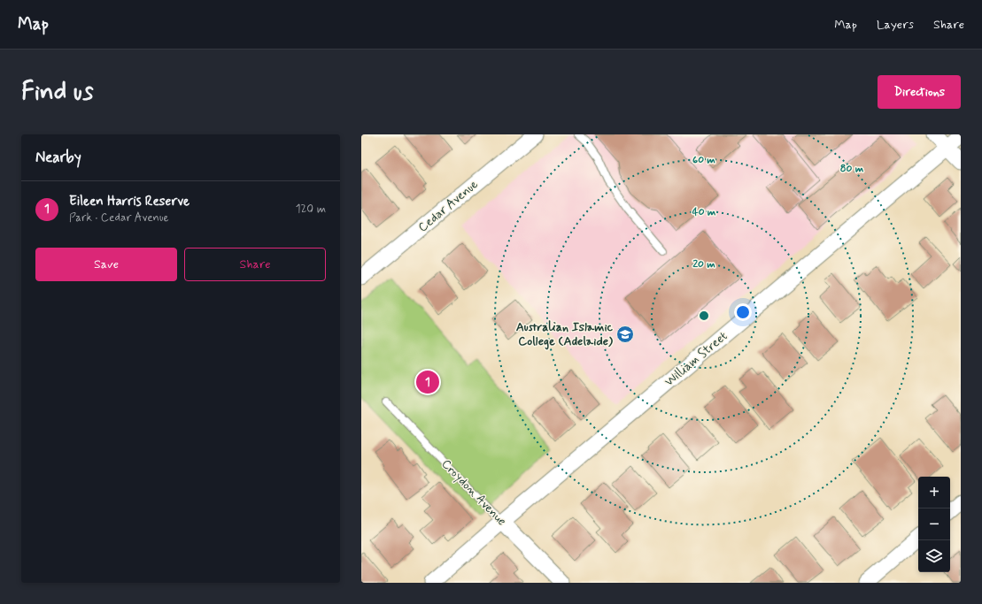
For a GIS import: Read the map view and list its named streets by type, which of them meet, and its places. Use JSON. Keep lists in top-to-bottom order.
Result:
{
  "streets": {
    "street": ["Cedar Avenue", "William Street", "Croydon Avenue"]
  },
  "crossings": [
    ["William Street", "Croydon Avenue"]
  ],
  "places": {
    "school or university": ["Australian Islamic College (Adelaide)"]
  },
  "page": {
    "header": "Map",
    "nav": ["Map", "Layers", "Share"],
    "buttons": [
      "Directions",
      ["Save", "Share"]
    ],
    "title": "Find us",
    "heading": "Nearby",
    "list": [
      {
        "mark": "1",
        "name": "Eileen Harris Reserve",
        "note": "Park · Cedar Avenue",
        "value": "120 m"
      }
    ],
    "pins": "1",
    "map_buttons": ["+", "−"]
  },
  "rings": [
    "60 m",
    "80 m",
    "40 m",
    "20 m"
  ]
}
